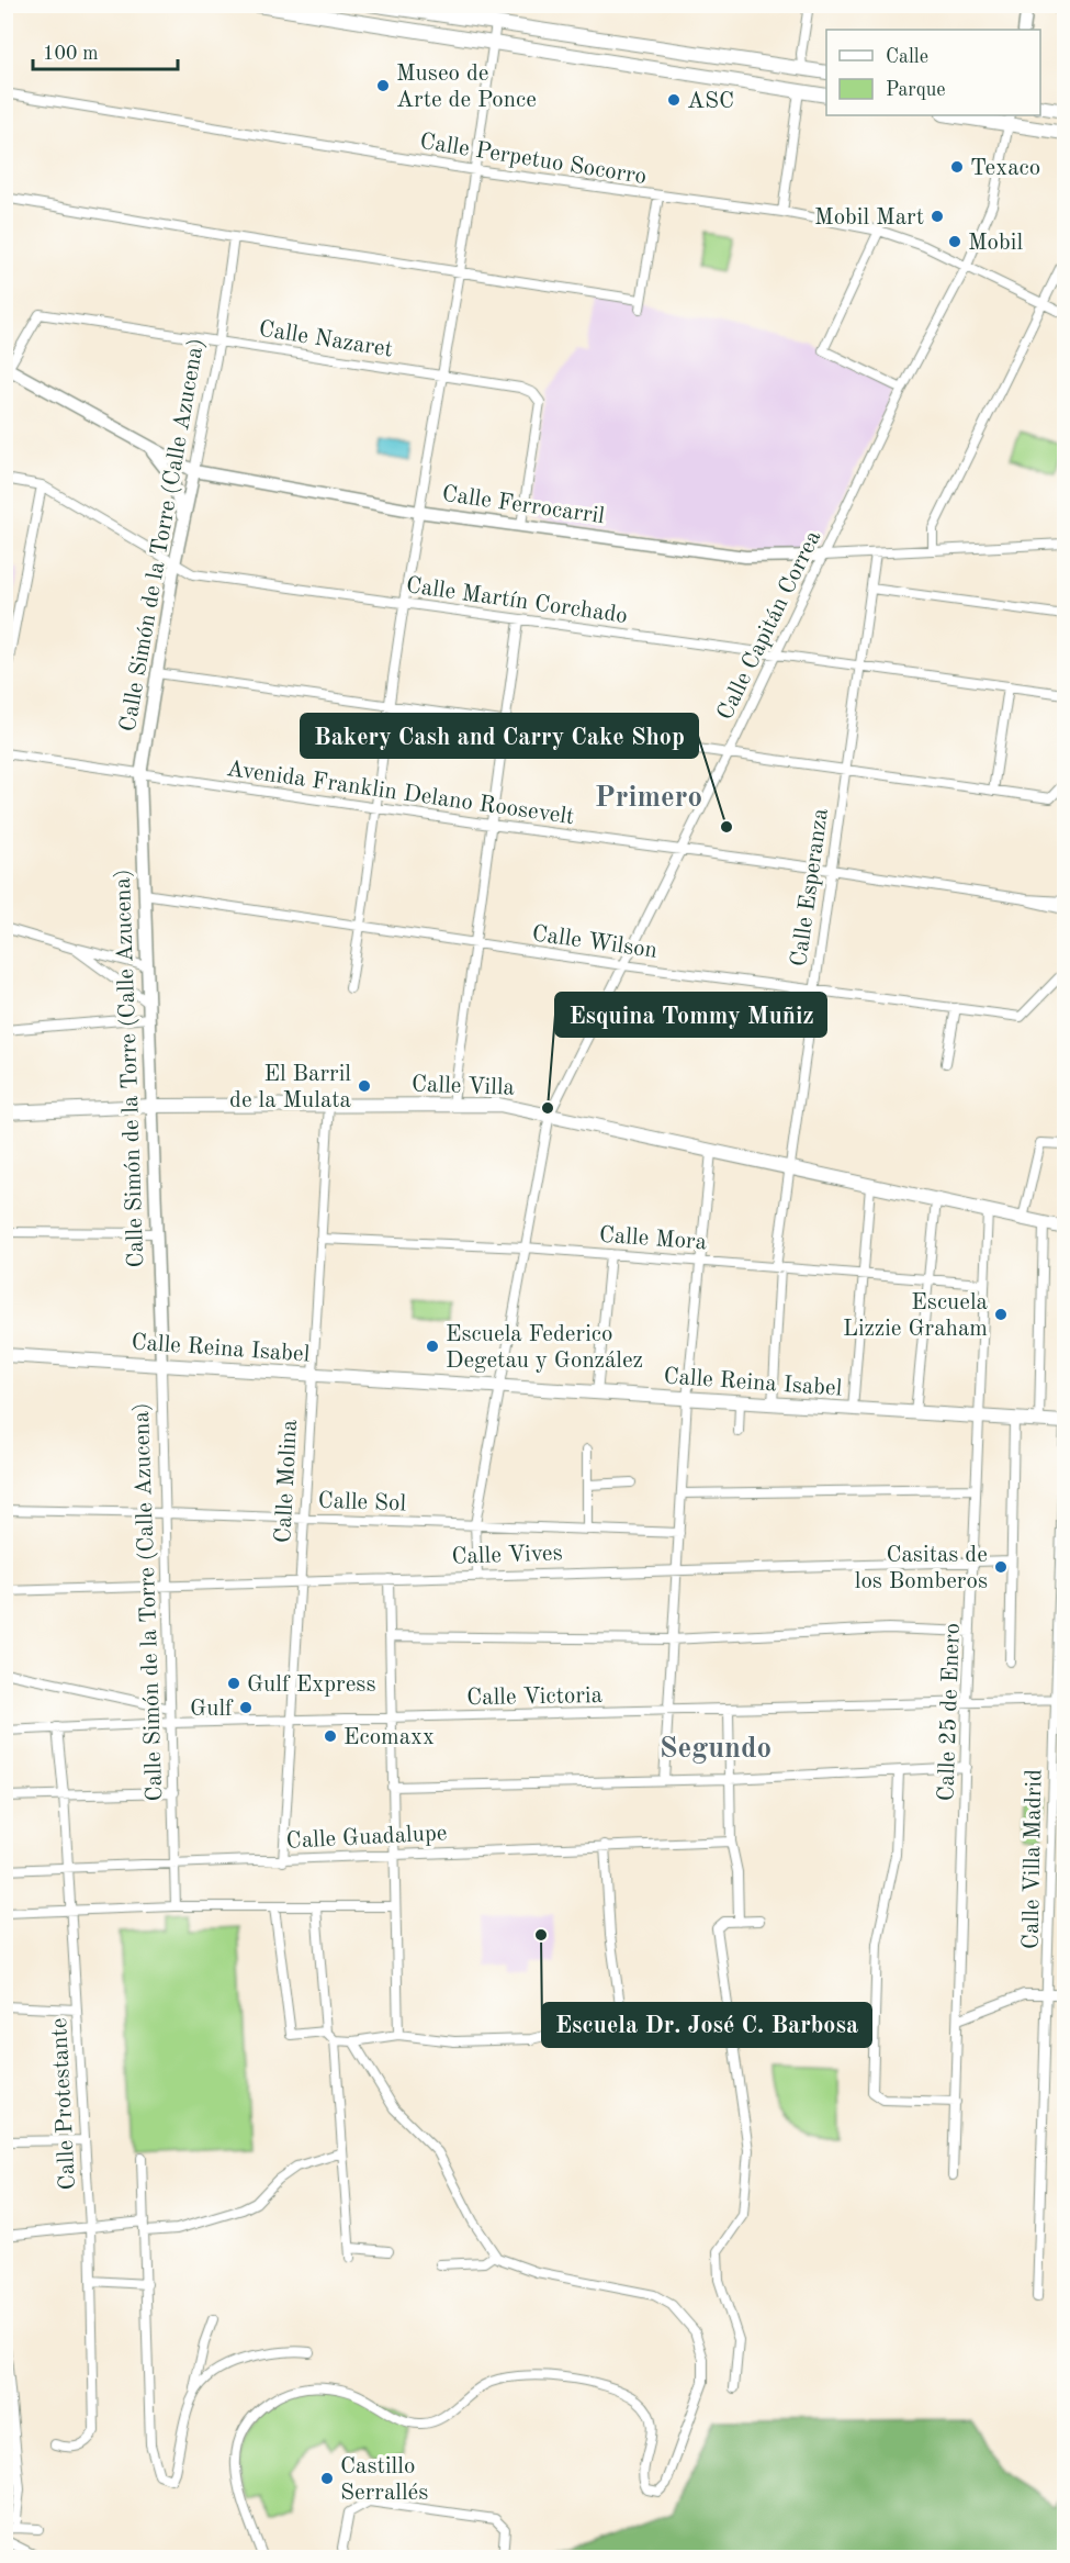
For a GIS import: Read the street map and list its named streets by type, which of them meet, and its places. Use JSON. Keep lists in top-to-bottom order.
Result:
{
  "streets": {
    "main road": ["Calle Villa", "Calle Reina Isabel"],
    "street": [
      "Calle Perpetuo Socorro",
      "Calle Nazaret",
      "Calle Ferrocarril",
      "Calle Simón de la Torre (Calle Azucena)",
      "Calle Martín Corchado",
      "Calle Capitán Correa",
      "Avenida Franklin Delano Roosevelt",
      "Calle Esperanza",
      "Calle Wilson",
      "Calle Mora",
      "Calle Molina",
      "Calle Sol",
      "Calle Vives",
      "Calle Victoria",
      "Calle 25 de Enero",
      "Calle Guadalupe",
      "Calle Villa Madrid",
      "Calle Protestante"
    ]
  },
  "crossings": [
    ["Calle Perpetuo Socorro", "Calle Capitán Correa"],
    ["Calle Nazaret", "Calle Ferrocarril"],
    ["Calle Nazaret", "Calle Simón de la Torre (Calle Azucena)"],
    ["Calle Ferrocarril", "Calle Simón de la Torre (Calle Azucena)"],
    ["Calle Ferrocarril", "Calle Capitán Correa"],
    ["Calle Ferrocarril", "Calle Esperanza"],
    ["Calle Simón de la Torre (Calle Azucena)", "Calle Martín Corchado"],
    ["Calle Simón de la Torre (Calle Azucena)", "Avenida Franklin Delano Roosevelt"],
    ["Calle Simón de la Torre (Calle Azucena)", "Calle Wilson"],
    ["Calle Simón de la Torre (Calle Azucena)", "Calle Villa"],
    ["Calle Simón de la Torre (Calle Azucena)", "Calle Reina Isabel"],
    ["Calle Simón de la Torre (Calle Azucena)", "Calle Sol"],
    ["Calle Simón de la Torre (Calle Azucena)", "Calle Vives"],
    ["Calle Simón de la Torre (Calle Azucena)", "Calle Victoria"],
    ["Calle Simón de la Torre (Calle Azucena)", "Calle Guadalupe"],
    ["Calle Martín Corchado", "Calle Capitán Correa"],
    ["Calle Martín Corchado", "Calle Esperanza"],
    ["Calle Capitán Correa", "Avenida Franklin Delano Roosevelt"],
    ["Calle Capitán Correa", "Calle Wilson"],
    ["Calle Capitán Correa", "Calle Villa"],
    ["Calle Capitán Correa", "Calle Mora"],
    ["Calle Capitán Correa", "Calle Reina Isabel"],
    ["Calle Capitán Correa", "Calle Sol"],
    ["Calle Capitán Correa", "Calle Vives"],
    ["Avenida Franklin Delano Roosevelt", "Calle Esperanza"],
    ["Calle Esperanza", "Calle Wilson"],
    ["Calle Esperanza", "Calle Villa"],
    ["Calle Esperanza", "Calle Mora"],
    ["Calle Esperanza", "Calle Reina Isabel"],
    ["Calle Villa", "Calle Molina"],
    ["Calle Villa", "Calle 25 de Enero"],
    ["Calle Mora", "Calle Molina"],
    ["Calle Mora", "Calle 25 de Enero"],
    ["Calle Reina Isabel", "Calle Molina"],
    ["Calle Reina Isabel", "Calle 25 de Enero"],
    ["Calle Reina Isabel", "Calle Villa Madrid"],
    ["Calle Molina", "Calle Sol"],
    ["Calle Molina", "Calle Vives"],
    ["Calle Molina", "Calle Victoria"],
    ["Calle Molina", "Calle Guadalupe"],
    ["Calle Vives", "Calle 25 de Enero"],
    ["Calle Victoria", "Calle 25 de Enero"],
    ["Calle Victoria", "Calle Villa Madrid"],
    ["Calle Victoria", "Calle Protestante"],
    ["Calle Guadalupe", "Calle Protestante"]
  ],
  "districts": ["Primero", "Segundo"],
  "places": [
    "Museo de Arte de Ponce",
    "ASC",
    "Texaco",
    "Mobil Mart",
    "Mobil",
    "Bakery Cash and Carry Cake Shop",
    "El Barril de la Mulata",
    "Esquina Tommy Muñiz",
    "Escuela Lizzie Graham",
    "Escuela Federico Degetau y González",
    "Casitas de los Bomberos",
    "Gulf Express",
    "Gulf",
    "Ecomaxx",
    "Escuela Dr. José C. Barbosa",
    "Castillo Serrallés"
  ],
  "legend": ["Calle", "Parque"],
  "scale_bar": "100 m"
}
